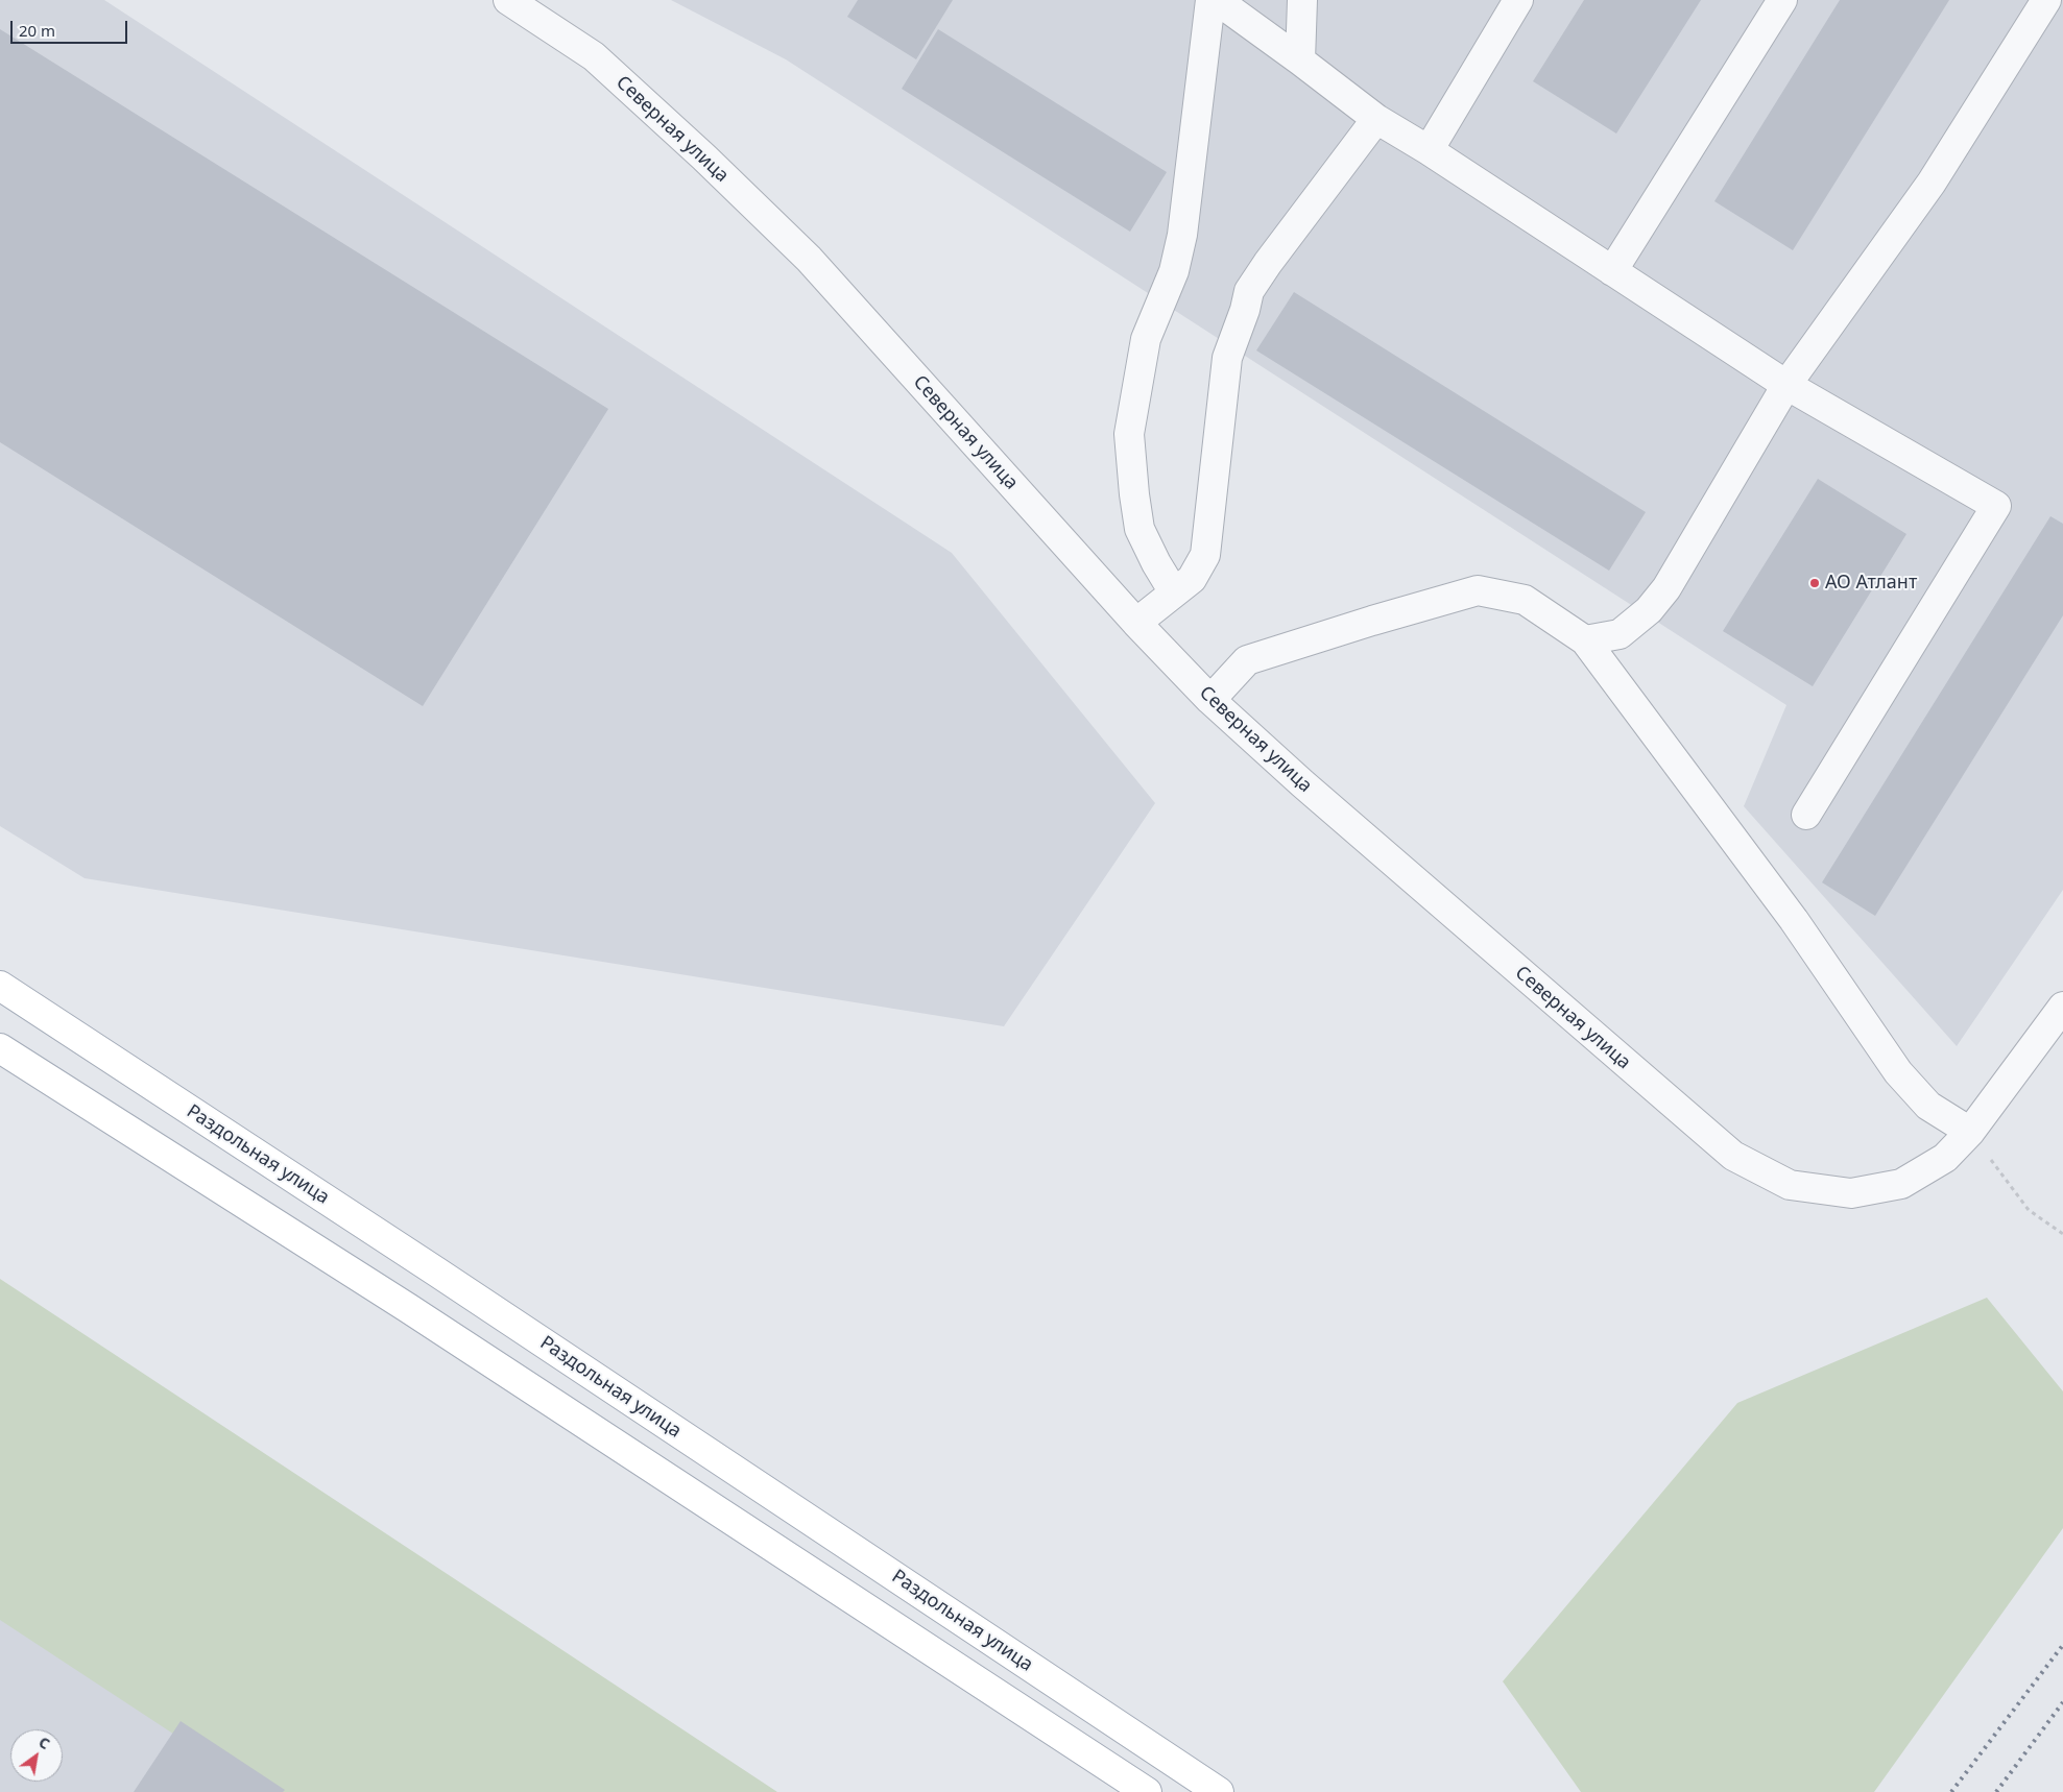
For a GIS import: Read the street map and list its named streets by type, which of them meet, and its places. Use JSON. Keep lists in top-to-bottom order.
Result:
{
  "streets": {
    "main road": ["Раздольная улица"],
    "street": ["Северная улица"]
  },
  "places": ["АО Атлант"],
  "scale_bar": "20 m",
  "north": "top right"
}
